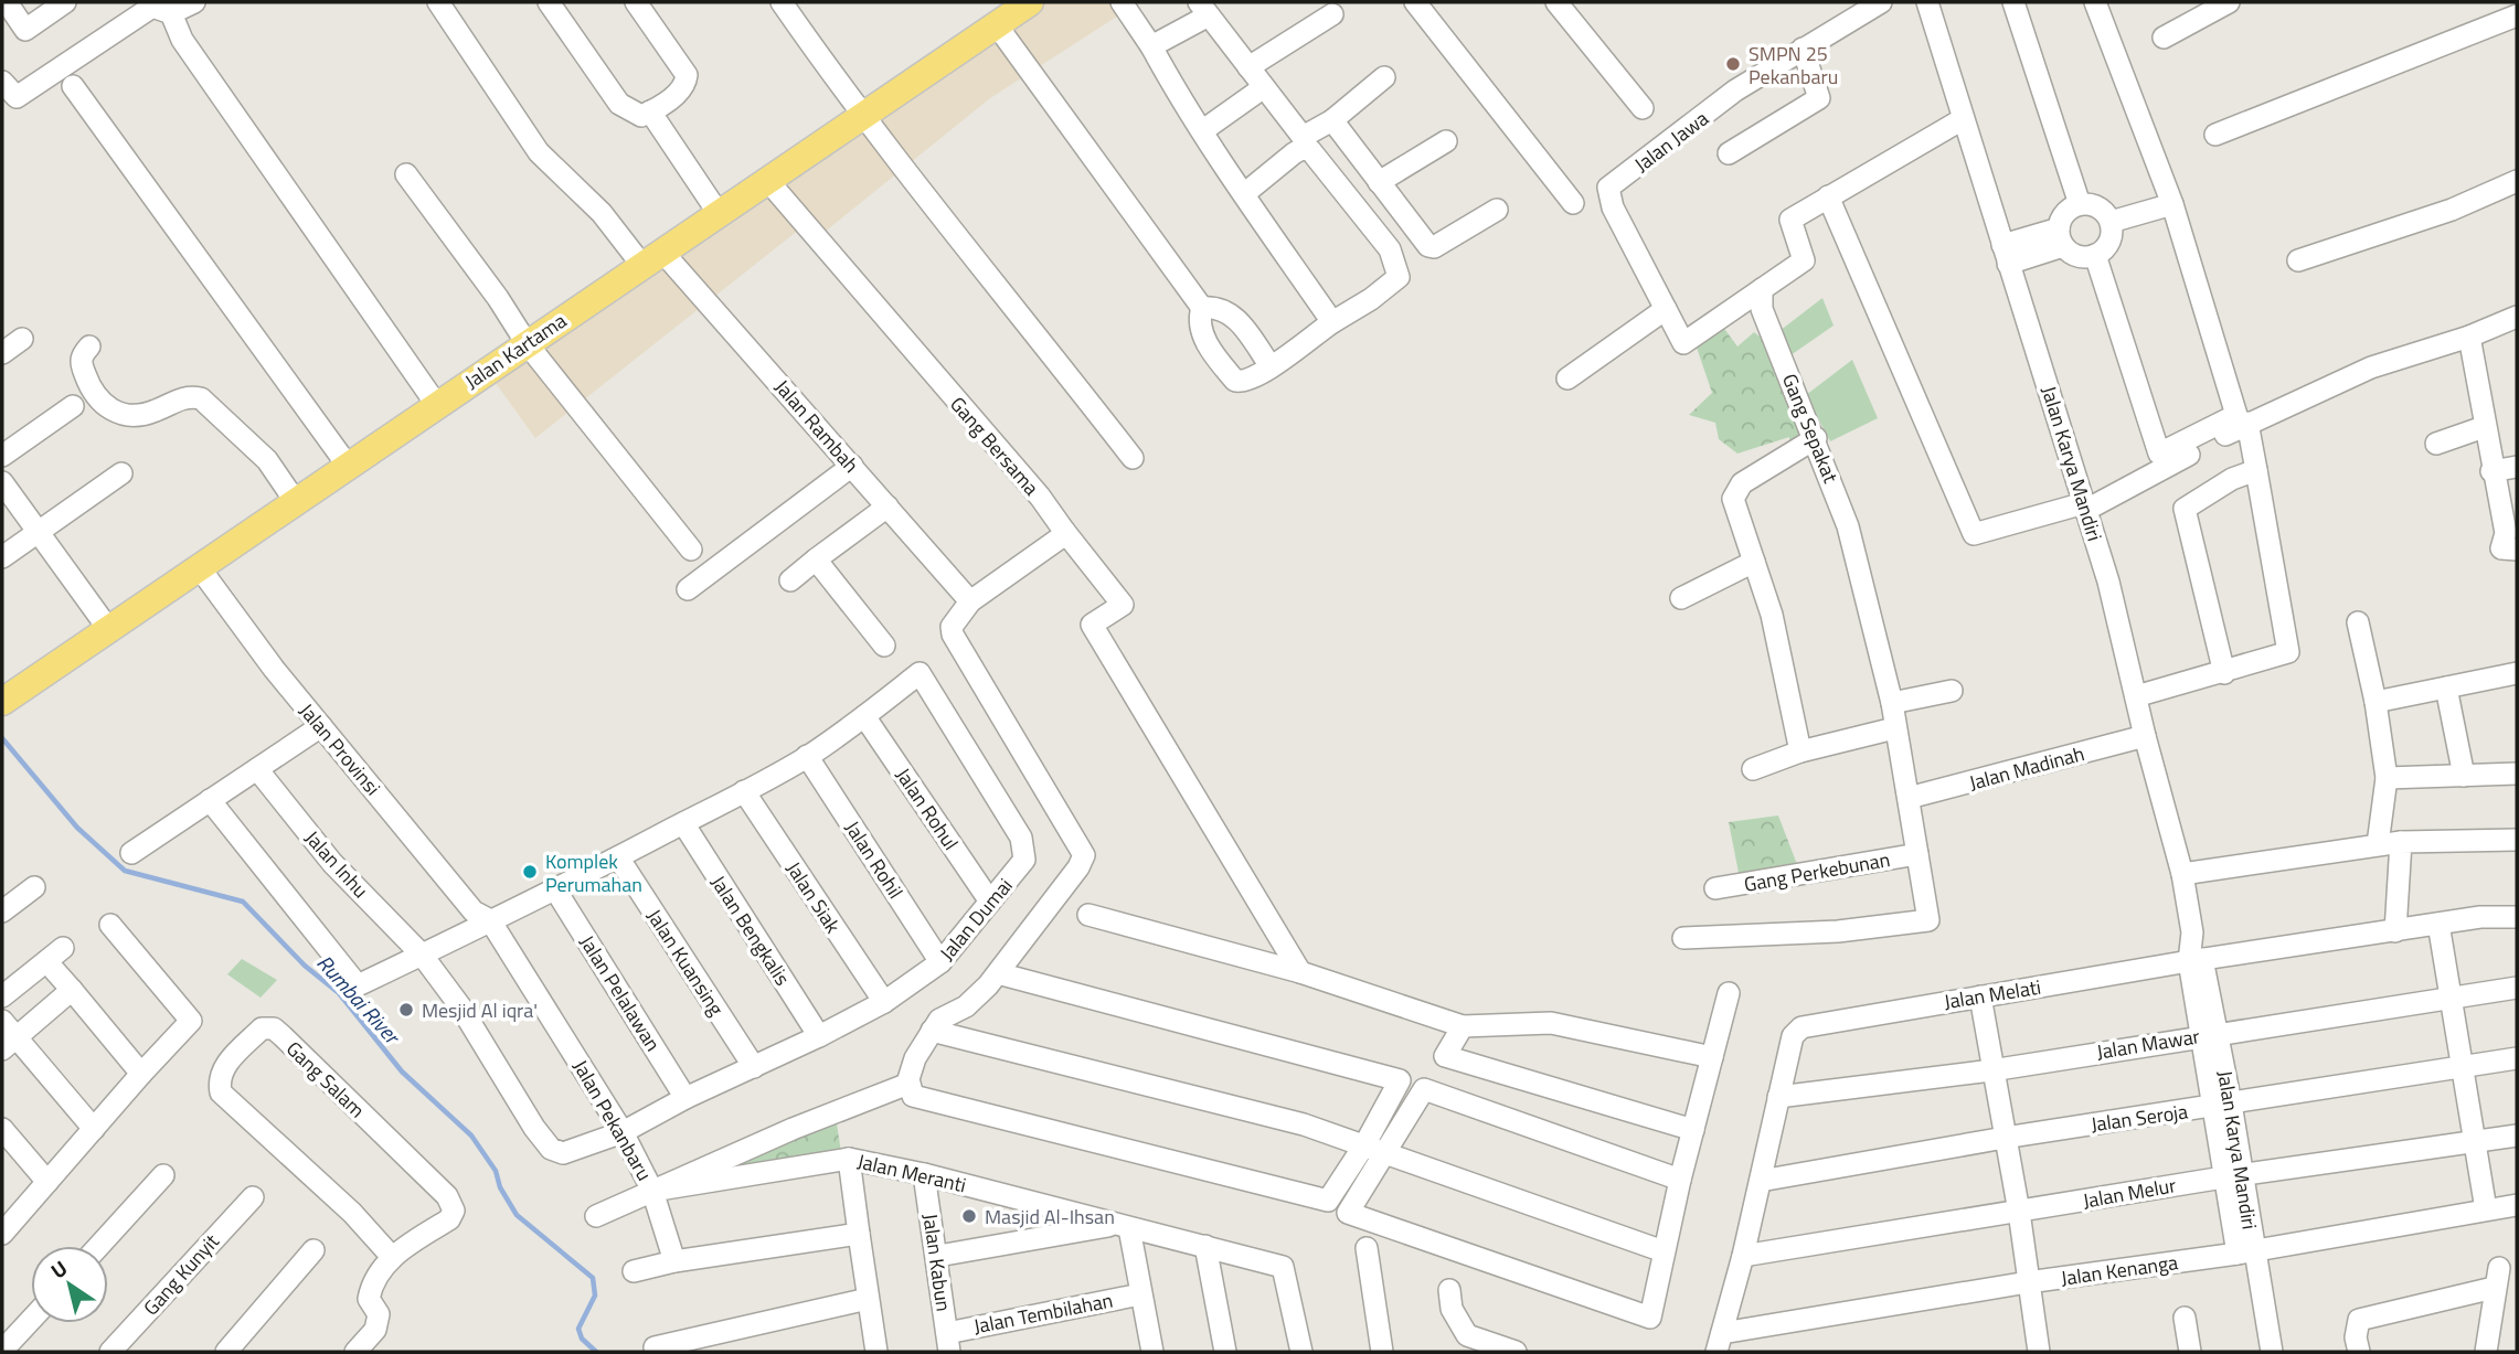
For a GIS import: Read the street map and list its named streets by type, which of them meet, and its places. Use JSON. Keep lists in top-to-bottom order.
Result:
{
  "streets": {
    "main road": ["Jalan Kartama"],
    "street": [
      "Jalan Jawa",
      "Jalan Rambah",
      "Gang Sepakat",
      "Gang Bersama",
      "Jalan Karya Mandiri",
      "Jalan Provinsi",
      "Jalan Madinah",
      "Jalan Rohul",
      "Jalan Rohil",
      "Jalan Inhu",
      "Gang Perkebunan",
      "Jalan Siak",
      "Jalan Dumai",
      "Jalan Bengkalis",
      "Jalan Kuansing",
      "Jalan Pelalawan",
      "Jalan Melati",
      "Jalan Mawar",
      "Gang Salam",
      "Jalan Seroja",
      "Jalan Pekanbaru",
      "Jalan Meranti",
      "Jalan Melur",
      "Jalan Kabun",
      "Jalan Kenanga",
      "Gang Kunyit",
      "Jalan Tembilahan"
    ]
  },
  "crossings": [
    ["Jalan Jawa", "Gang Sepakat"],
    ["Jalan Kartama", "Jalan Rambah"],
    ["Jalan Kartama", "Gang Bersama"],
    ["Jalan Kartama", "Jalan Provinsi"],
    ["Gang Sepakat", "Jalan Madinah"],
    ["Gang Sepakat", "Gang Perkebunan"],
    ["Jalan Karya Mandiri", "Jalan Madinah"],
    ["Jalan Karya Mandiri", "Jalan Melati"],
    ["Jalan Karya Mandiri", "Jalan Mawar"],
    ["Jalan Karya Mandiri", "Jalan Seroja"],
    ["Jalan Karya Mandiri", "Jalan Melur"],
    ["Jalan Karya Mandiri", "Jalan Kenanga"],
    ["Jalan Provinsi", "Jalan Dumai"],
    ["Jalan Provinsi", "Jalan Pekanbaru"],
    ["Jalan Rohul", "Jalan Dumai"],
    ["Jalan Rohil", "Jalan Dumai"],
    ["Jalan Inhu", "Jalan Dumai"],
    ["Jalan Siak", "Jalan Dumai"],
    ["Jalan Dumai", "Jalan Bengkalis"],
    ["Jalan Dumai", "Jalan Kuansing"],
    ["Jalan Dumai", "Jalan Pelalawan"],
    ["Jalan Dumai", "Jalan Pekanbaru"],
    ["Jalan Melati", "Jalan Mawar"],
    ["Jalan Melati", "Jalan Seroja"],
    ["Jalan Melati", "Jalan Melur"],
    ["Jalan Melati", "Jalan Kenanga"],
    ["Jalan Pekanbaru", "Jalan Meranti"],
    ["Jalan Meranti", "Jalan Kabun"],
    ["Jalan Kabun", "Jalan Tembilahan"]
  ],
  "water": ["Rumbai River"],
  "places": [
    "SMPN 25 Pekanbaru",
    "Komplek Perumahan",
    "Mesjid Al iqra'",
    "Masjid Al-Ihsan"
  ],
  "north": "top left"
}
